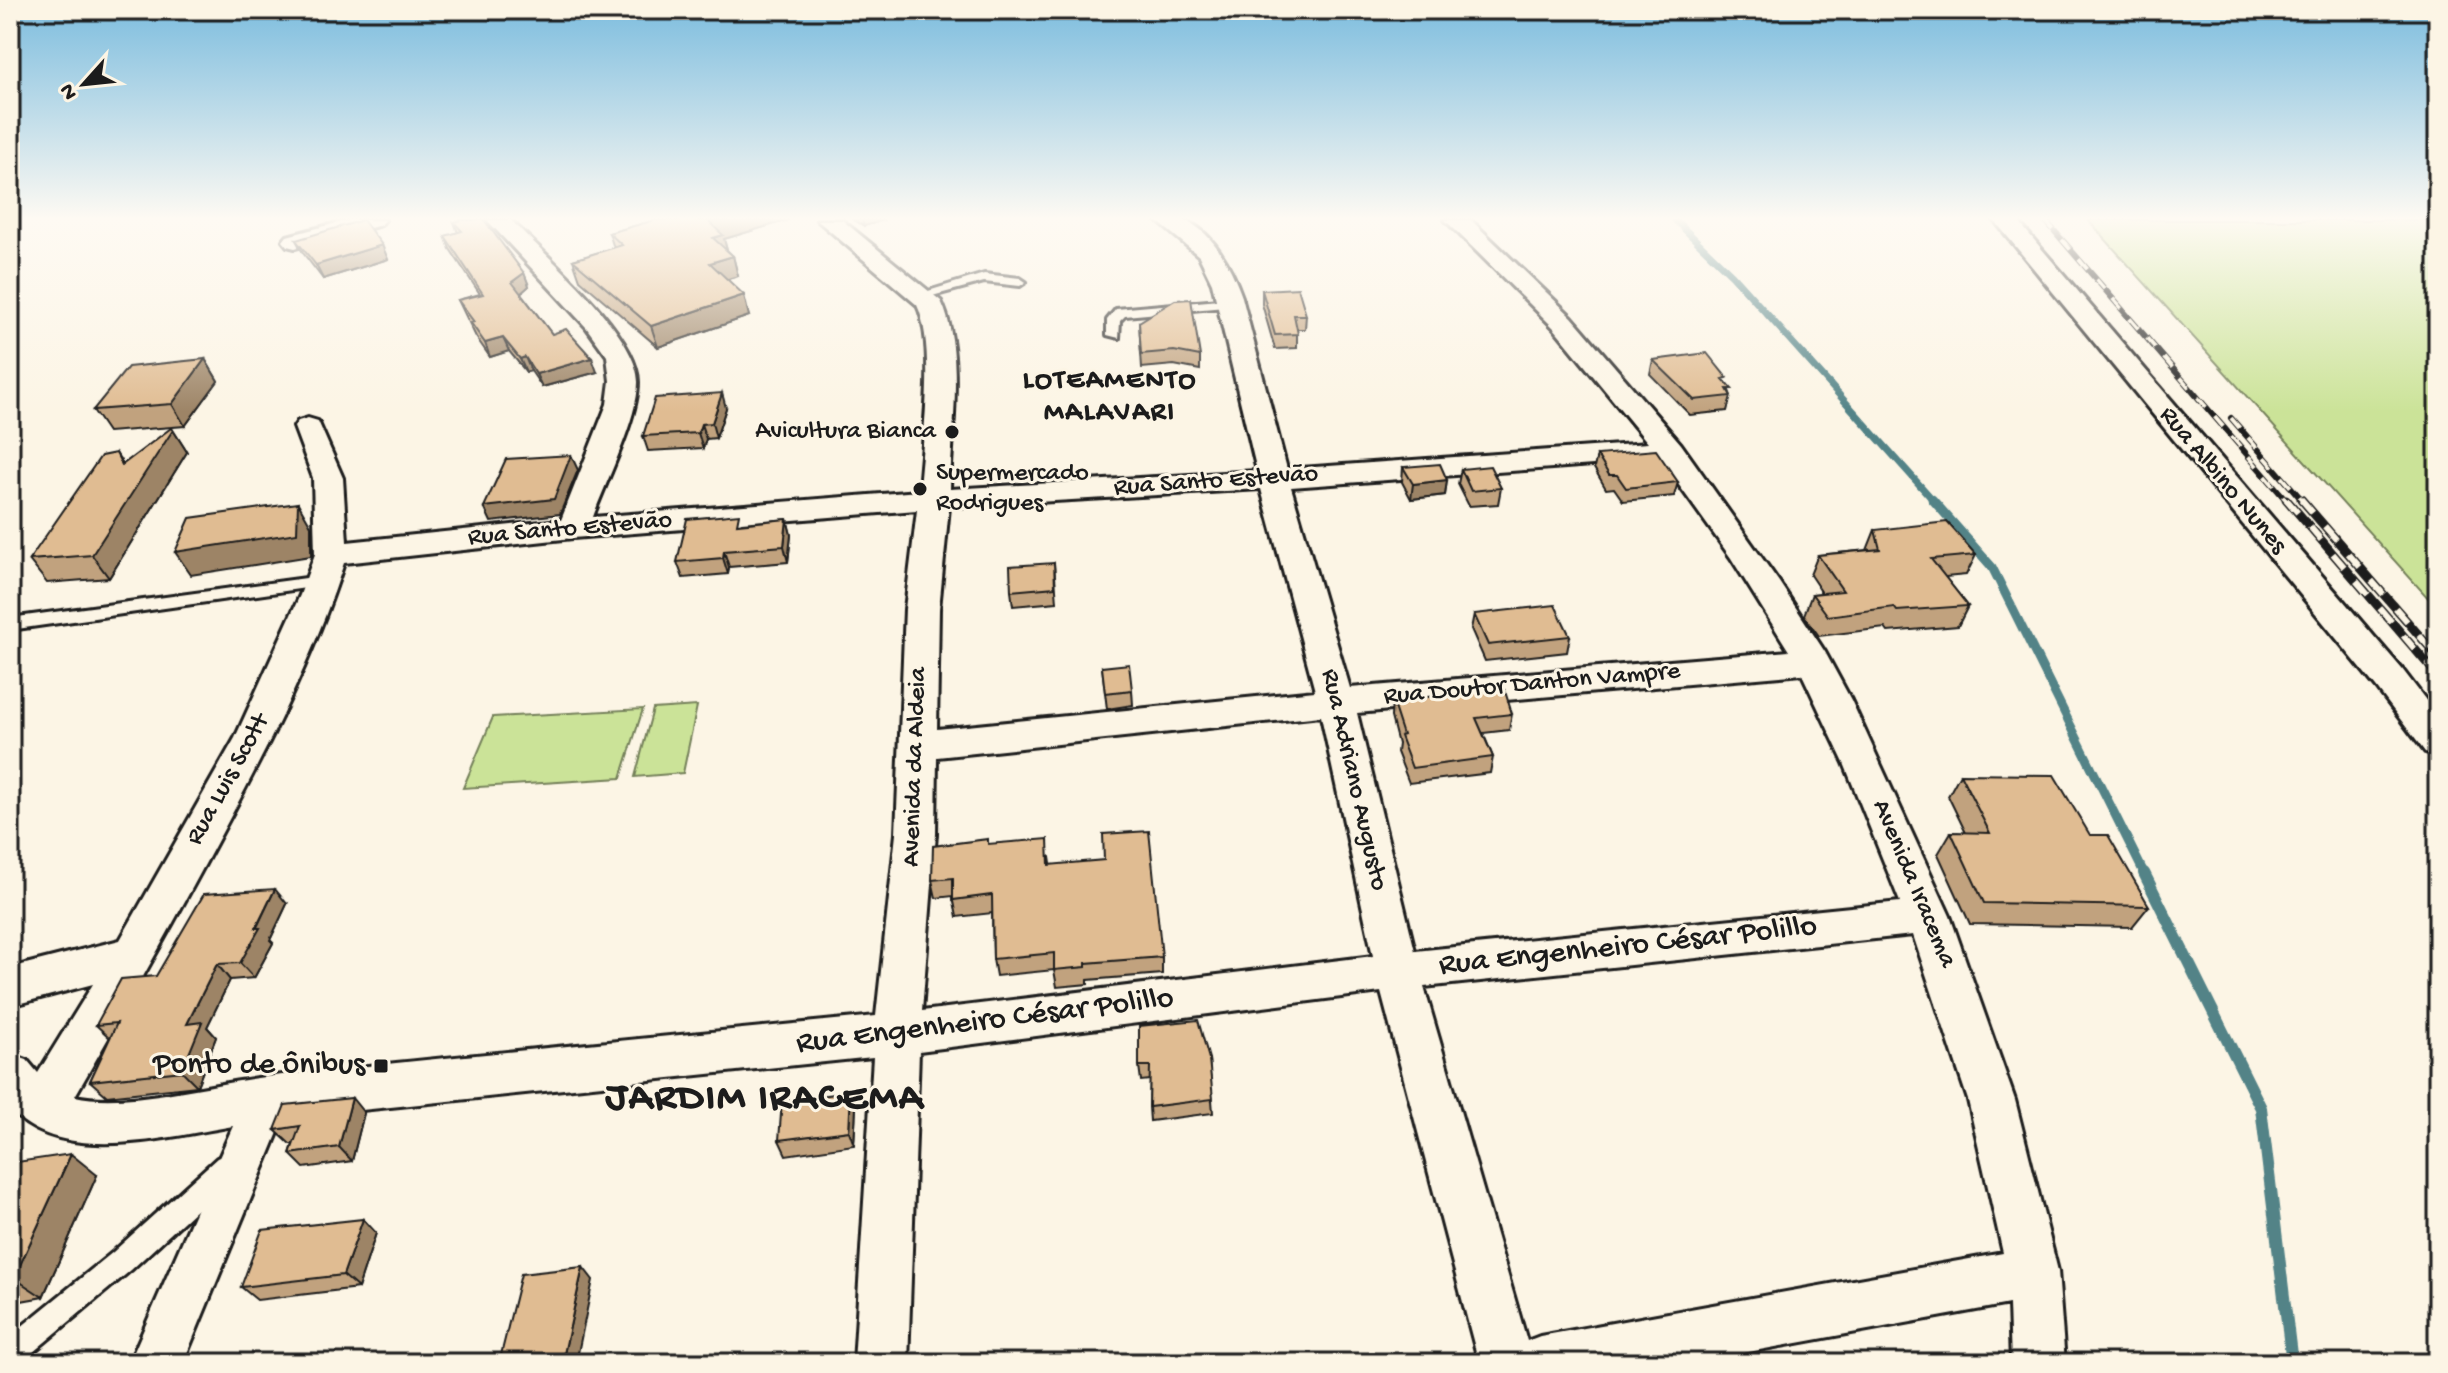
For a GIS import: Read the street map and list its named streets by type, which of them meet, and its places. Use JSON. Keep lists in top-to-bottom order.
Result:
{
  "streets": {
    "street": [
      "Rua Albino Nunes",
      "Rua Santo Estevão",
      "Rua Doutor Danton Vampre",
      "Avenida da Aldeia",
      "Rua Luis Scott",
      "Rua Adriano Augusto",
      "Avenida Iracema",
      "Rua Engenheiro César Polillo"
    ]
  },
  "crossings": [
    ["Rua Santo Estevão", "Avenida da Aldeia"],
    ["Rua Santo Estevão", "Rua Luis Scott"],
    ["Rua Santo Estevão", "Rua Adriano Augusto"],
    ["Rua Santo Estevão", "Avenida Iracema"],
    ["Rua Doutor Danton Vampre", "Avenida da Aldeia"],
    ["Rua Doutor Danton Vampre", "Rua Adriano Augusto"],
    ["Rua Doutor Danton Vampre", "Avenida Iracema"],
    ["Avenida da Aldeia", "Rua Engenheiro César Polillo"],
    ["Rua Luis Scott", "Rua Engenheiro César Polillo"],
    ["Rua Adriano Augusto", "Rua Engenheiro César Polillo"],
    ["Avenida Iracema", "Rua Engenheiro César Polillo"]
  ],
  "districts": ["LOTEAMENTO MALAVARI", "JARDIM IRACEMA"],
  "places": {
    "other": ["Avicultura Bianca", "Supermercado Rodrigues"],
    "transit": ["Ponto de ônibus"]
  },
  "north": "bottom left"
}
